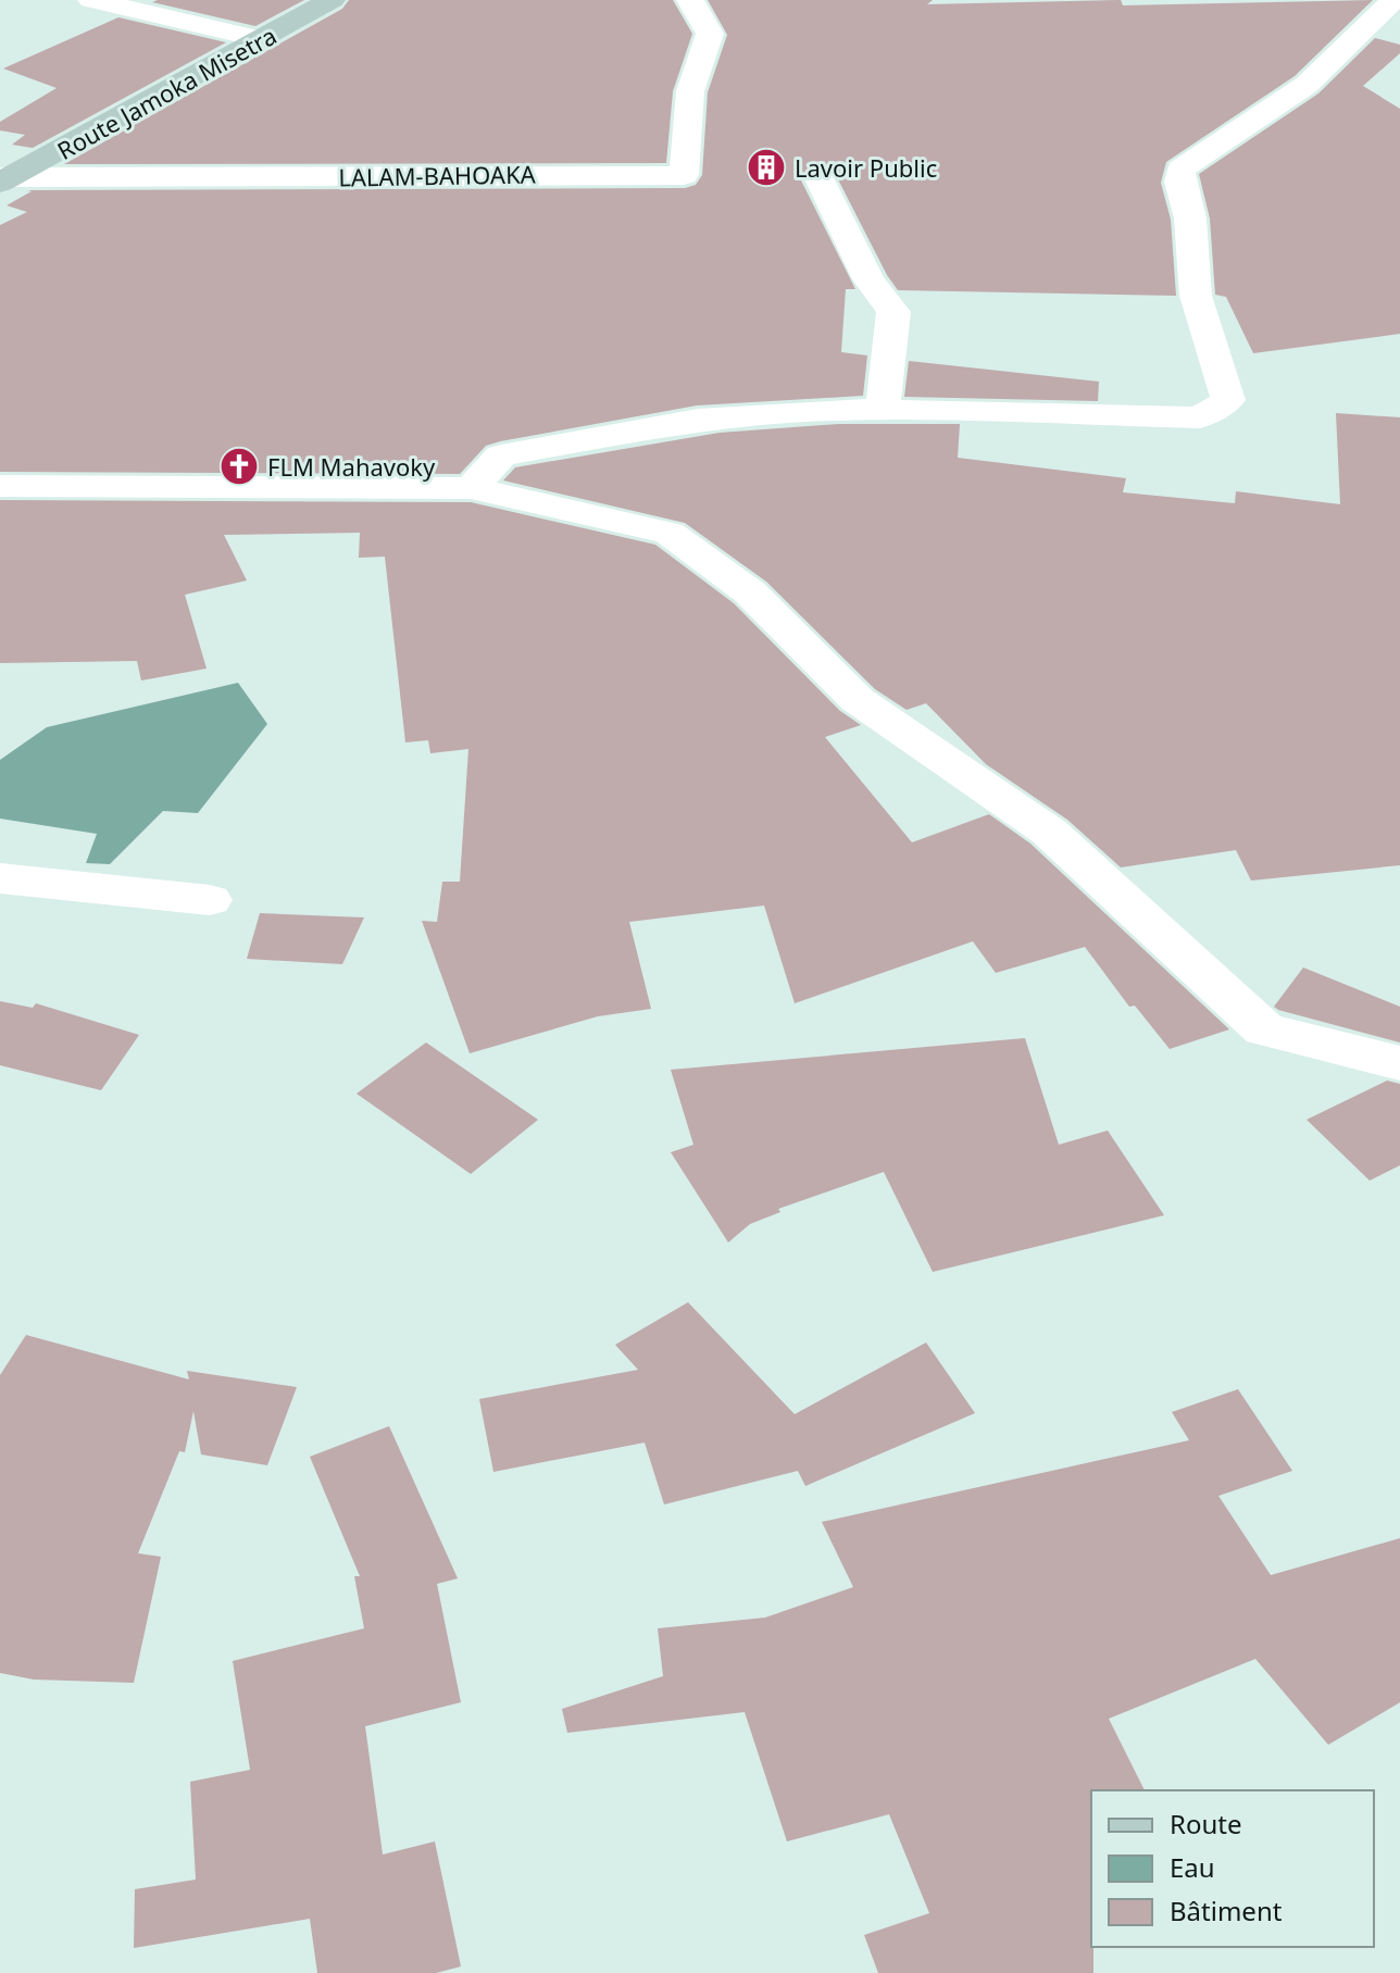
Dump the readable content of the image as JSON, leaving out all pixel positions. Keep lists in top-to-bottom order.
{
  "streets": {
    "street": ["Route Jamoka Misetra", "LALAM-BAHOAKA"]
  },
  "crossings": [
    ["Route Jamoka Misetra", "LALAM-BAHOAKA"]
  ],
  "places": {
    "building": ["Lavoir Public"],
    "church": ["FLM Mahavoky"]
  },
  "legend": ["Route", "Eau", "Bâtiment"]
}
